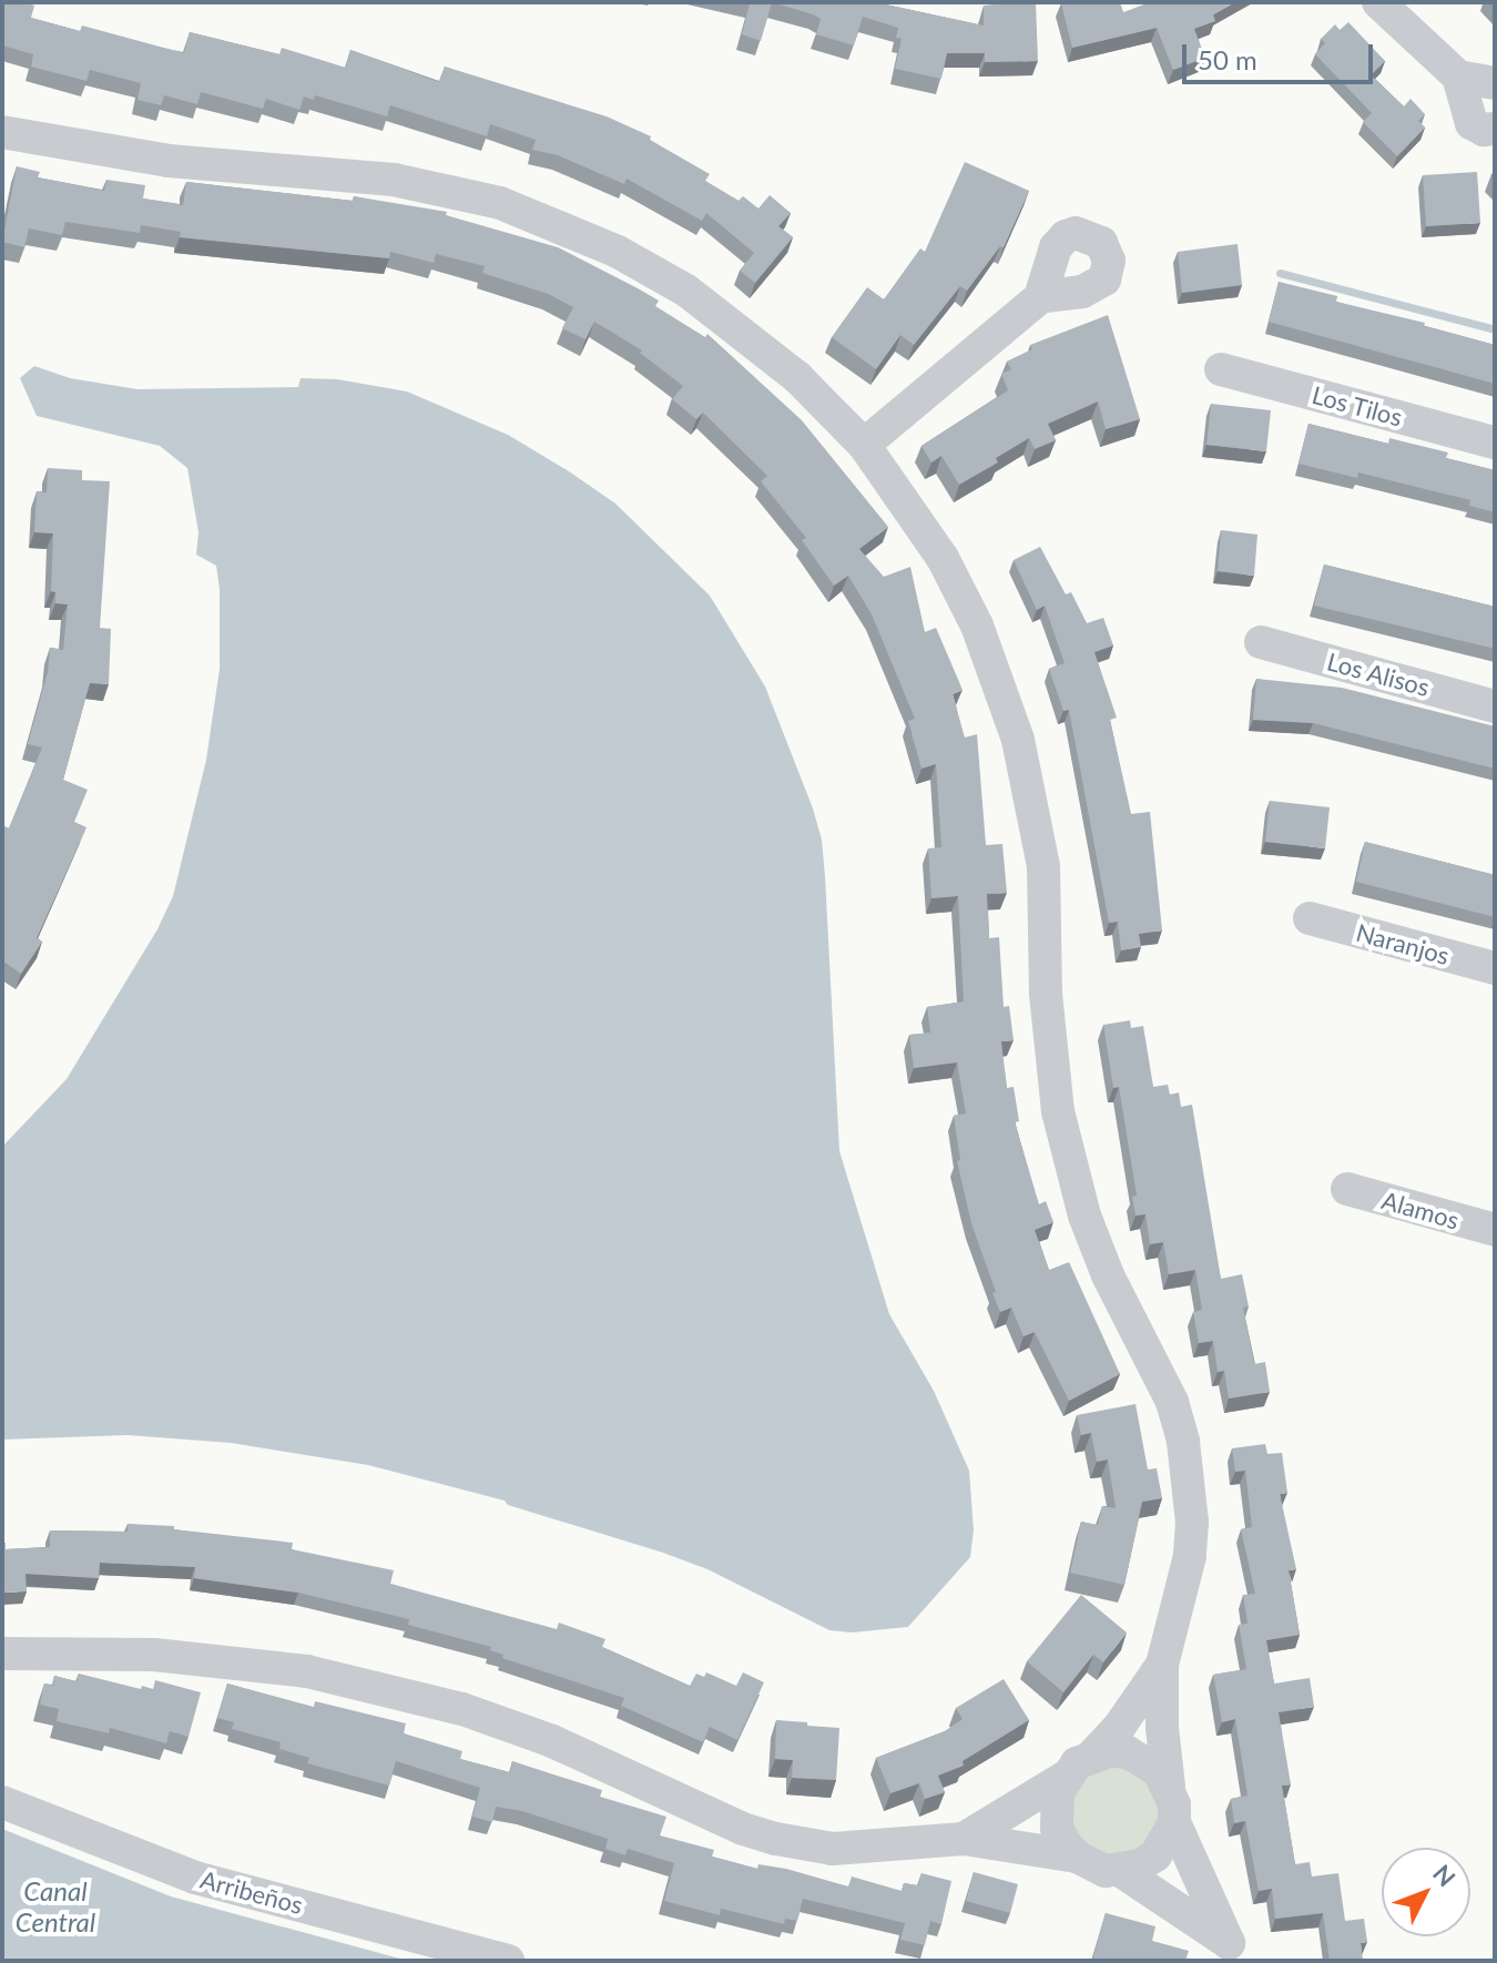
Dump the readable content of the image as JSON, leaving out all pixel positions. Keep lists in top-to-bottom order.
{
  "streets": {
    "street": [
      "Los Tilos",
      "Los Alisos",
      "Naranjos",
      "Alamos",
      "Arribeños"
    ]
  },
  "water": ["Canal Central"],
  "scale_bar": "50 m",
  "north": "top right"
}
